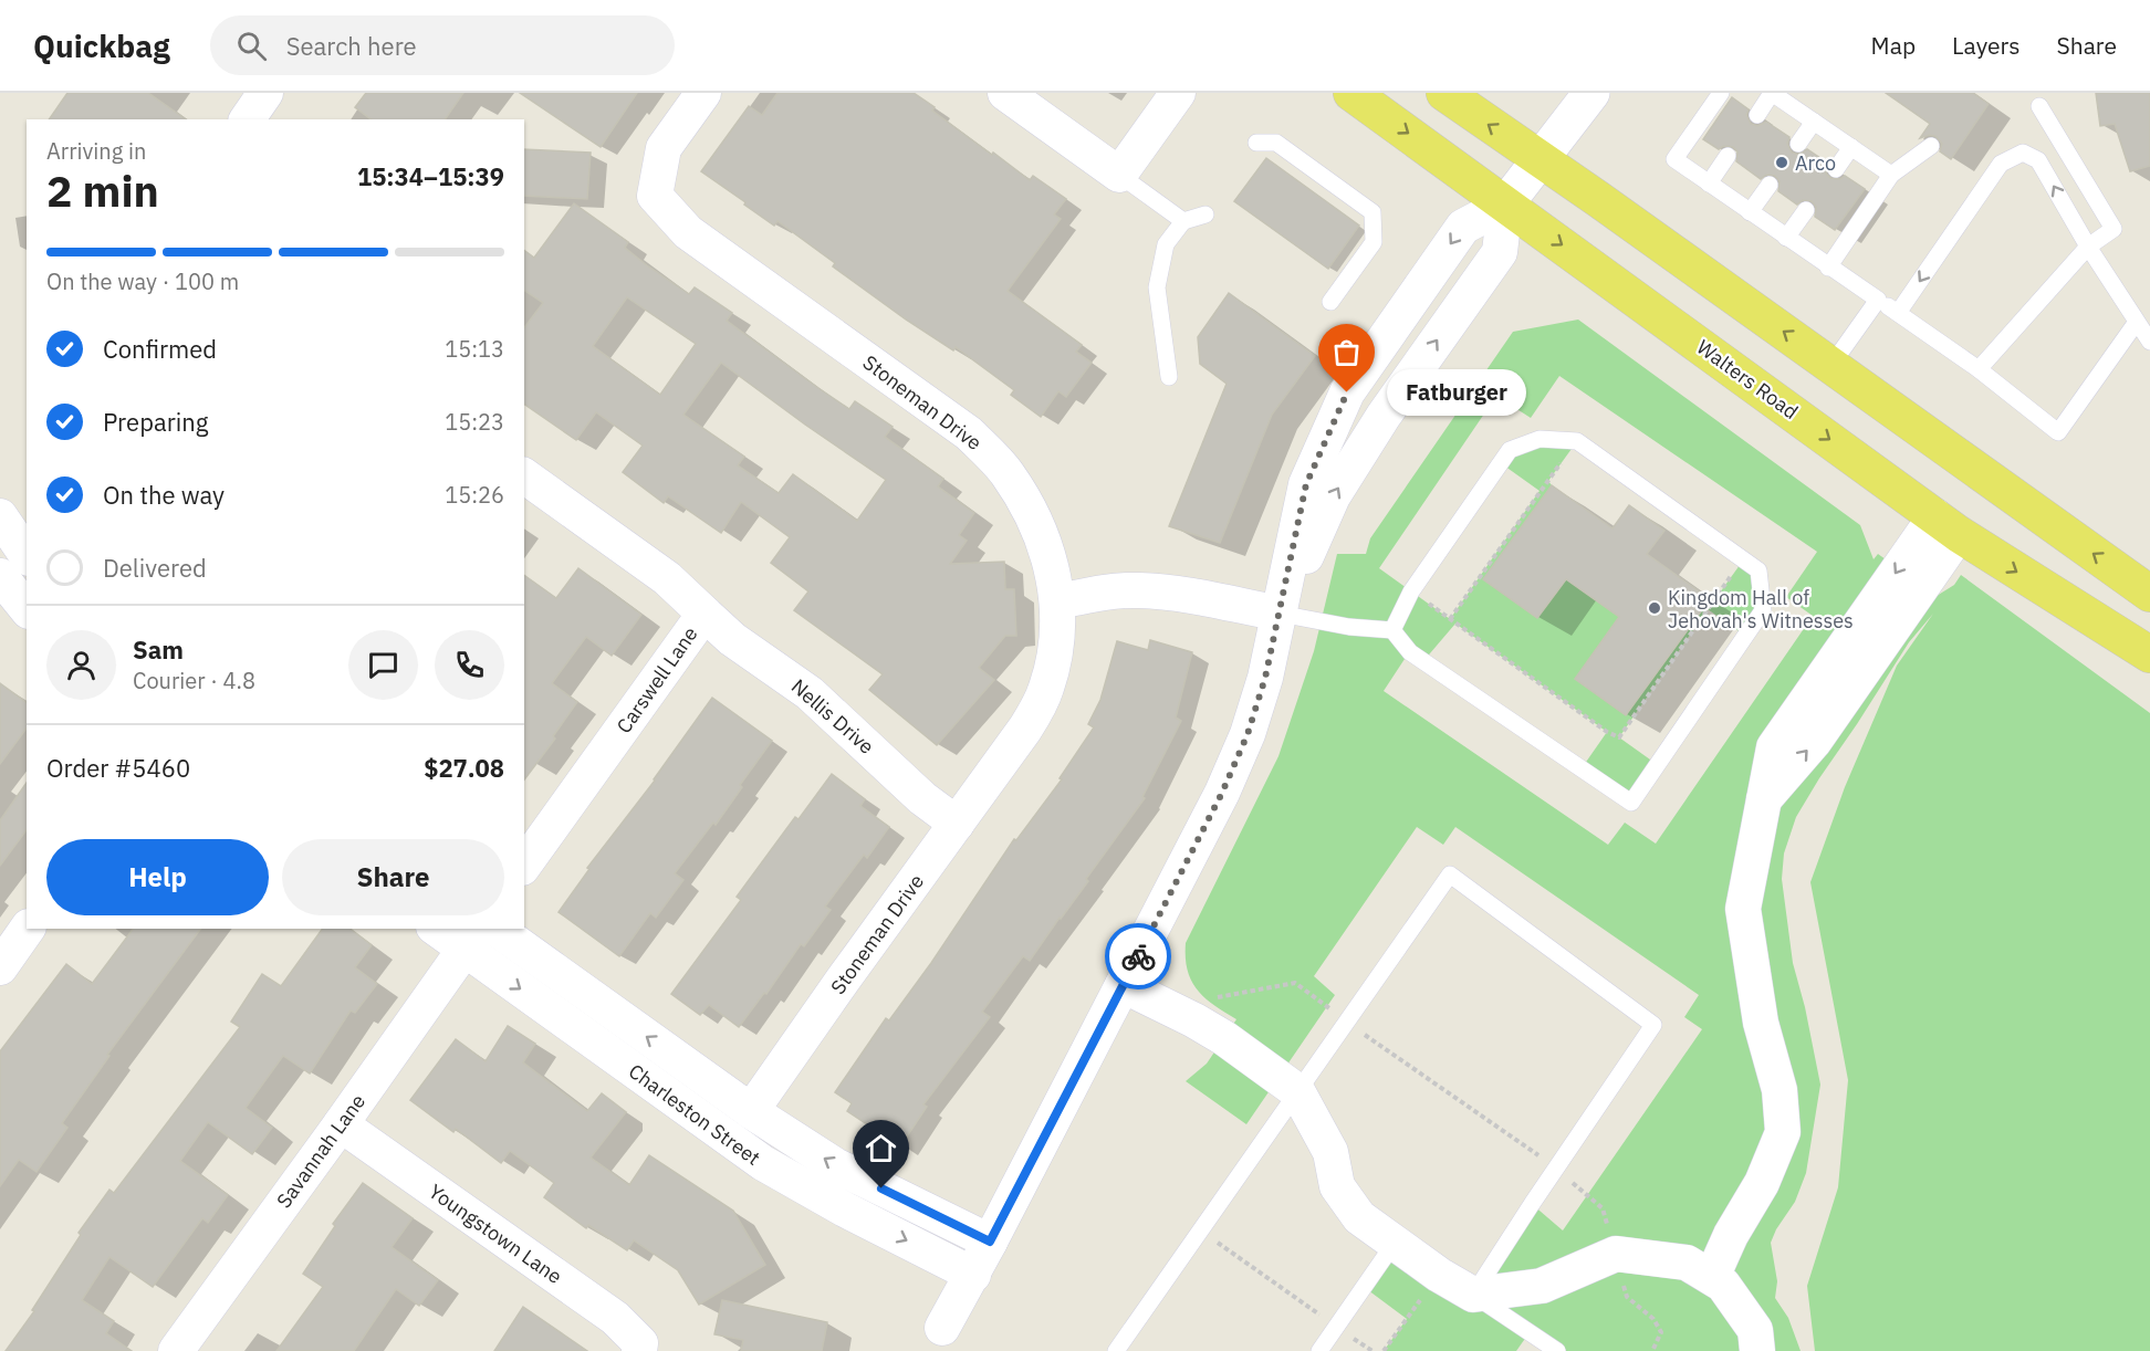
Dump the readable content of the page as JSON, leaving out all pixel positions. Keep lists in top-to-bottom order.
{
  "streets": {
    "main road": ["Walters Road"],
    "street": [
      "Stoneman Drive",
      "Carswell Lane",
      "Nellis Drive",
      "Charleston Street",
      "Savannah Lane",
      "Youngstown Lane"
    ]
  },
  "crossings": [
    ["Stoneman Drive", "Nellis Drive"],
    ["Stoneman Drive", "Charleston Street"],
    ["Carswell Lane", "Nellis Drive"],
    ["Charleston Street", "Savannah Lane"],
    ["Savannah Lane", "Youngstown Lane"]
  ],
  "places": ["Arco", "Fatburger", "Kingdom Hall of Jehovah's Witnesses"],
  "page": {
    "header": "Quickbag",
    "search": "Search here",
    "nav": ["Map", "Layers", "Share"],
    "heading": ["2 min", "Arriving in", "15:34–15:39"],
    "panel": [
      "Sam",
      "Courier · 4.8",
      "Order #5460",
      "$27.08"
    ],
    "bar": "On the way · 100 m",
    "list": [
      ["Confirmed", "15:13"],
      ["Preparing", "15:23"],
      ["On the way", "15:26"],
      "Delivered"
    ],
    "bubble": "Fatburger",
    "buttons": ["Help", "Share"]
  }
}
